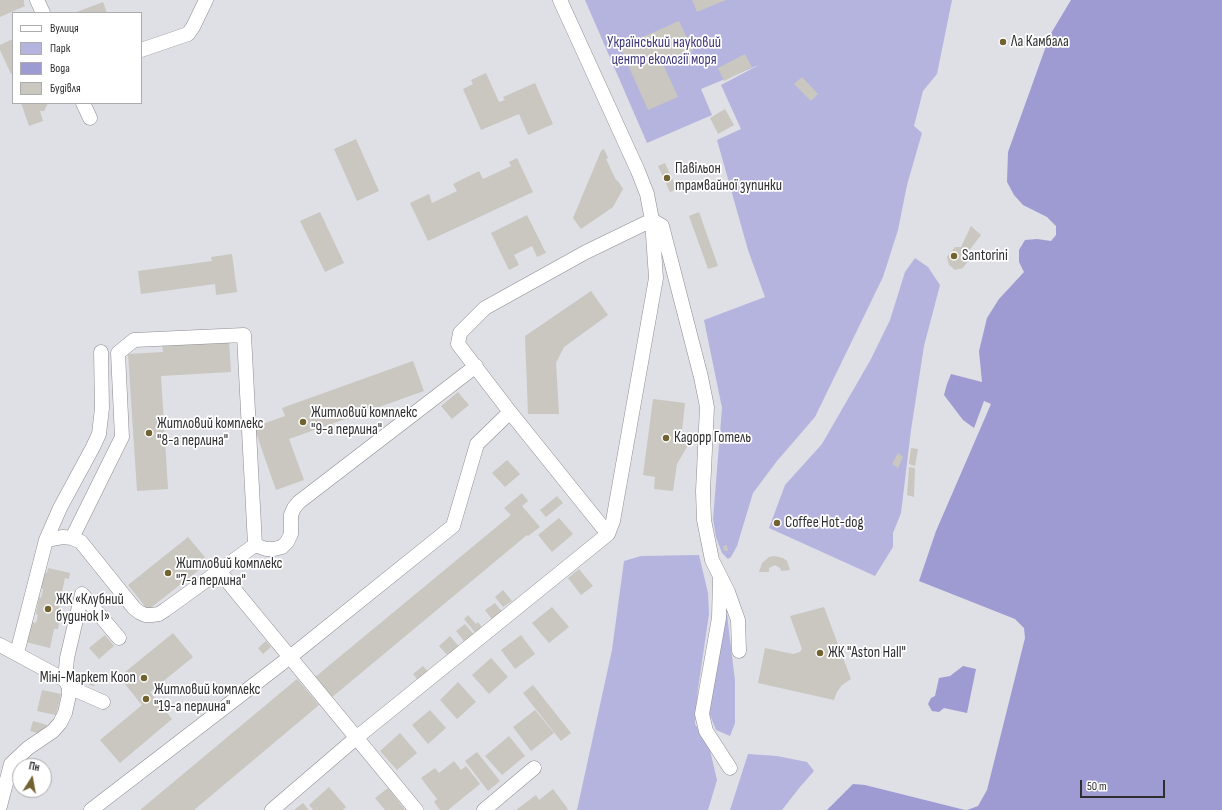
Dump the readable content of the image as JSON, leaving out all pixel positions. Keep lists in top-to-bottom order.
{
  "parks": ["Український науковий центр екології моря"],
  "places": [
    "Ла Камбала",
    "Павільон трамвайної зупинки",
    "Santorini",
    "Житловий комплекс \"9-а перлина\"",
    "Житловий комплекс \"8-а перлина\"",
    "Кадорр Готель",
    "Coffee Hot-dog",
    "Житловий комплекс \"7-а перлина\"",
    "ЖК «Клубний будинок I»",
    "ЖК \"Aston Hall\"",
    "Міні-Маркет Кооп",
    "Житловий комплекс \"19-а перлина\""
  ],
  "legend": [
    "Вулиця",
    "Парк",
    "Вода",
    "Будівля"
  ],
  "scale_bar": "50 m",
  "north": "top"
}
